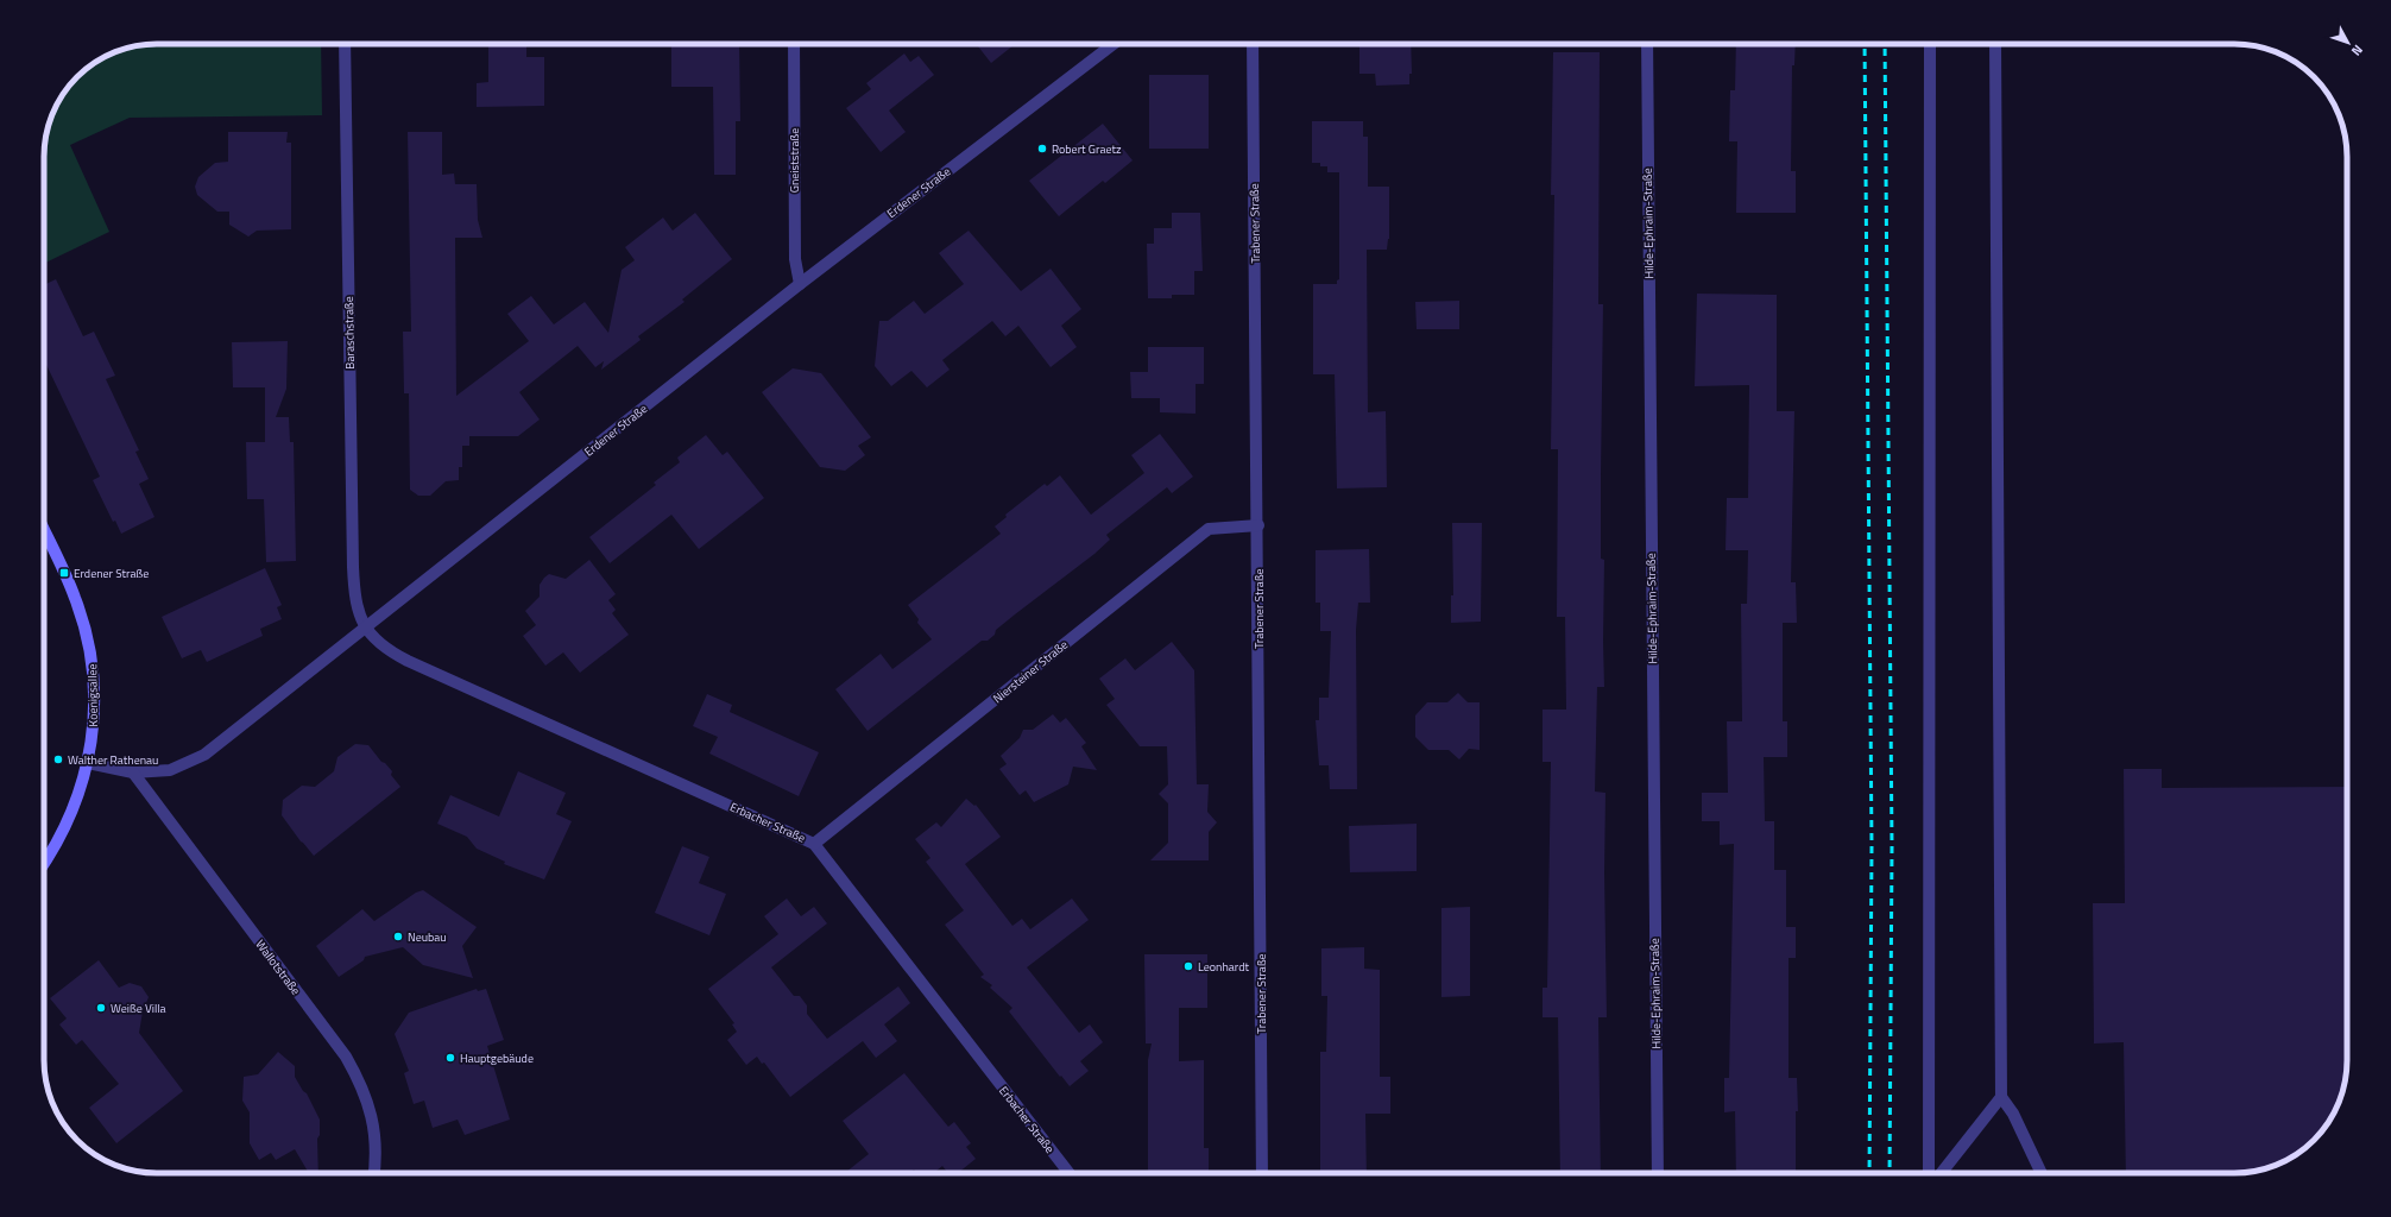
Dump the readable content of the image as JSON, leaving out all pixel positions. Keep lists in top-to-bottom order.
{
  "streets": {
    "main road": ["Koenigsallee"],
    "street": [
      "Gneiststraße",
      "Erdener Straße",
      "Trabener Straße",
      "Hilde-Ephraim-Straße",
      "Baraschstraße",
      "Niersteiner Straße",
      "Erbacher Straße",
      "Wallotstraße"
    ]
  },
  "crossings": [
    ["Gneiststraße", "Erdener Straße"],
    ["Erdener Straße", "Baraschstraße"],
    ["Erdener Straße", "Koenigsallee"],
    ["Erdener Straße", "Erbacher Straße"],
    ["Erdener Straße", "Wallotstraße"],
    ["Trabener Straße", "Niersteiner Straße"],
    ["Baraschstraße", "Erbacher Straße"],
    ["Niersteiner Straße", "Erbacher Straße"]
  ],
  "places": {
    "other": [
      "Robert Graetz",
      "Walther Rathenau",
      "Neubau",
      "Leonhardt",
      "Weiße Villa",
      "Hauptgebäude"
    ],
    "transit": ["Erdener Straße"]
  },
  "north": "bottom right"
}
